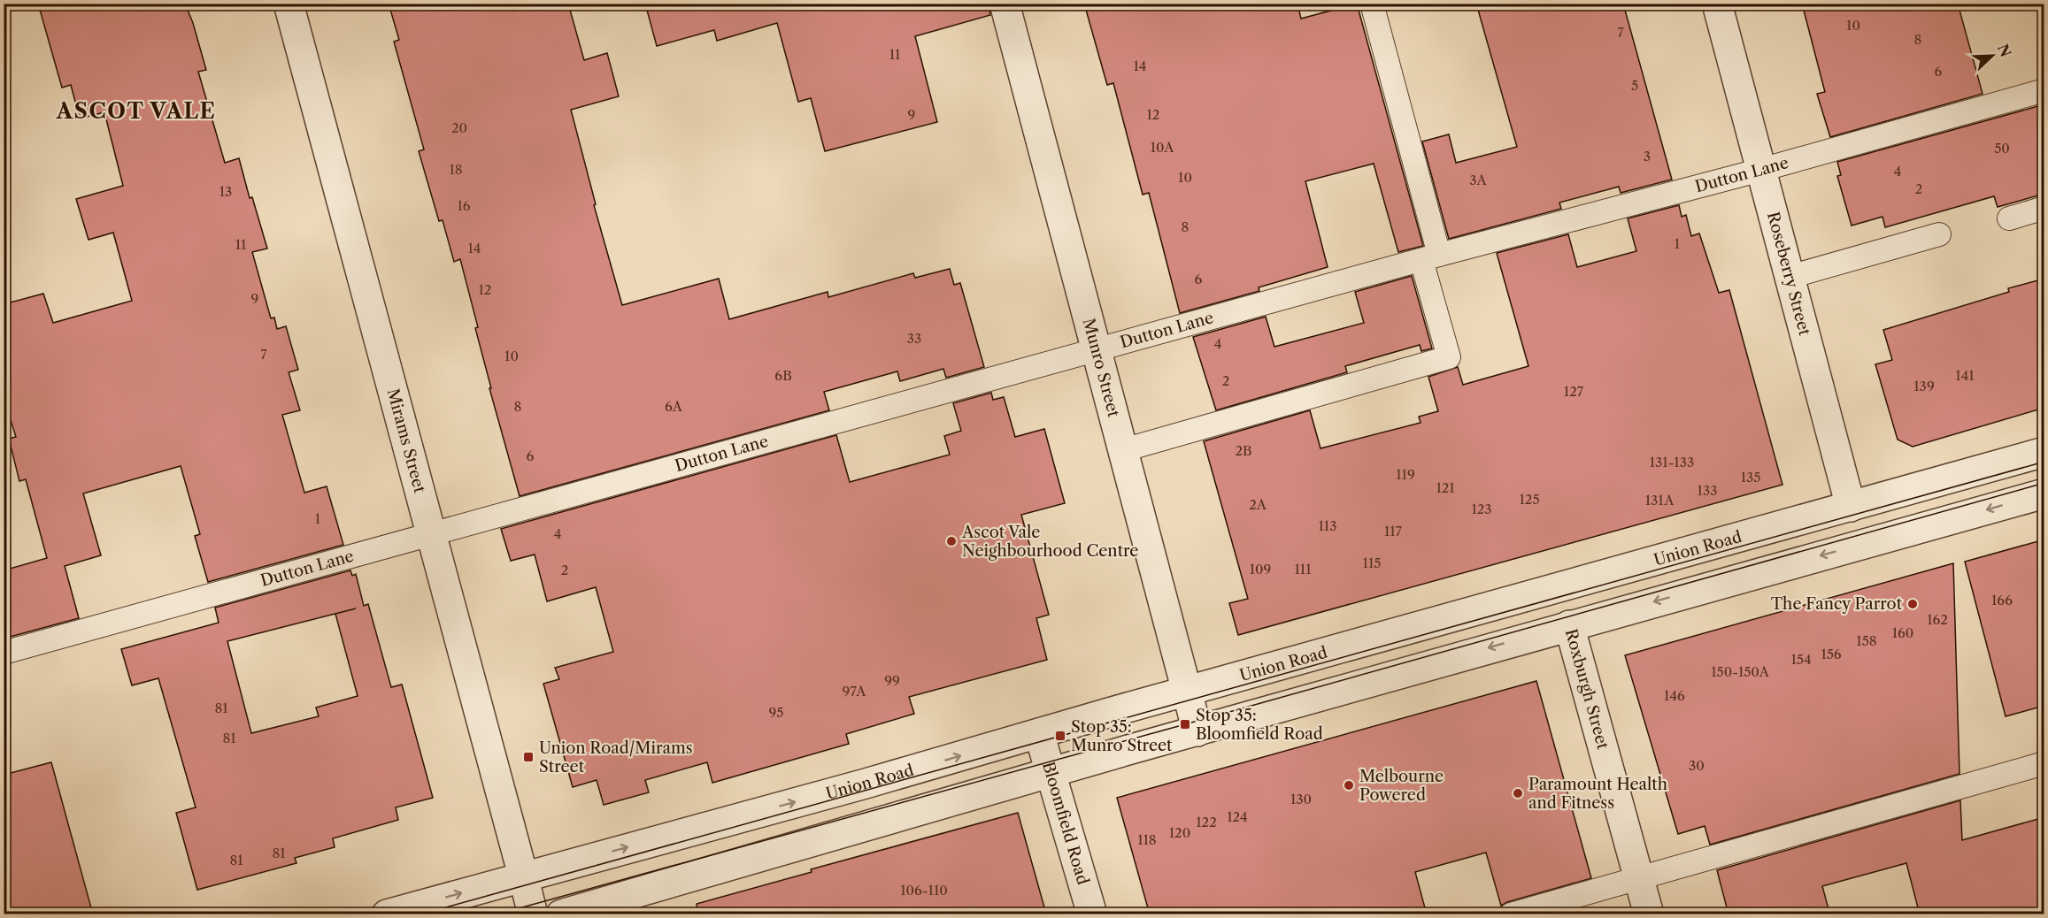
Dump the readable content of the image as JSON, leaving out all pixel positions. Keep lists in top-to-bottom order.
{
  "streets": {
    "street": [
      "Roseberry Street",
      "Munro Street",
      "Mirams Street",
      "Union Road",
      "Roxburgh Street",
      "Bloomfield Road"
    ],
    "lane": ["Dutton Lane"]
  },
  "crossings": [
    ["Dutton Lane", "Roseberry Street"],
    ["Dutton Lane", "Munro Street"],
    ["Dutton Lane", "Mirams Street"],
    ["Roseberry Street", "Union Road"],
    ["Munro Street", "Union Road"],
    ["Mirams Street", "Union Road"],
    ["Union Road", "Roxburgh Street"],
    ["Union Road", "Bloomfield Road"]
  ],
  "districts": ["ASCOT VALE"],
  "places": {
    "other": [
      "Ascot Vale Neighbourhood Centre",
      "The Fancy Parrot",
      "Melbourne Powered",
      "Paramount Health and Fitness"
    ],
    "transit": ["Stop 35: Bloomfield Road", "Stop 35: Munro Street", "Union Road/Mirams Street"]
  },
  "house_numbers": [
    "10",
    "7",
    "8",
    "11",
    "14",
    "6",
    "5",
    "9",
    "12",
    "20",
    "10A",
    "50",
    "3",
    "18",
    "4",
    "10",
    "3A",
    "2",
    "13",
    "16",
    "8",
    "1",
    "11",
    "14",
    "6",
    "12",
    "9",
    "33",
    "4",
    "7",
    "10",
    "6B",
    "141",
    "2",
    "139",
    "127",
    "8",
    "6A",
    "2B",
    "6",
    "131-133",
    "119",
    "135",
    "121",
    "133",
    "125",
    "131A",
    "2A",
    "123",
    "1",
    "113",
    "117",
    "4",
    "115",
    "109",
    "111",
    "2",
    "166",
    "162",
    "160",
    "158",
    "156",
    "154",
    "150-150A",
    "99",
    "97A",
    "146",
    "81",
    "95",
    "81",
    "30",
    "130",
    "124",
    "122",
    "120",
    "118",
    "81",
    "81",
    "106-110"
  ],
  "north": "top right"
}
